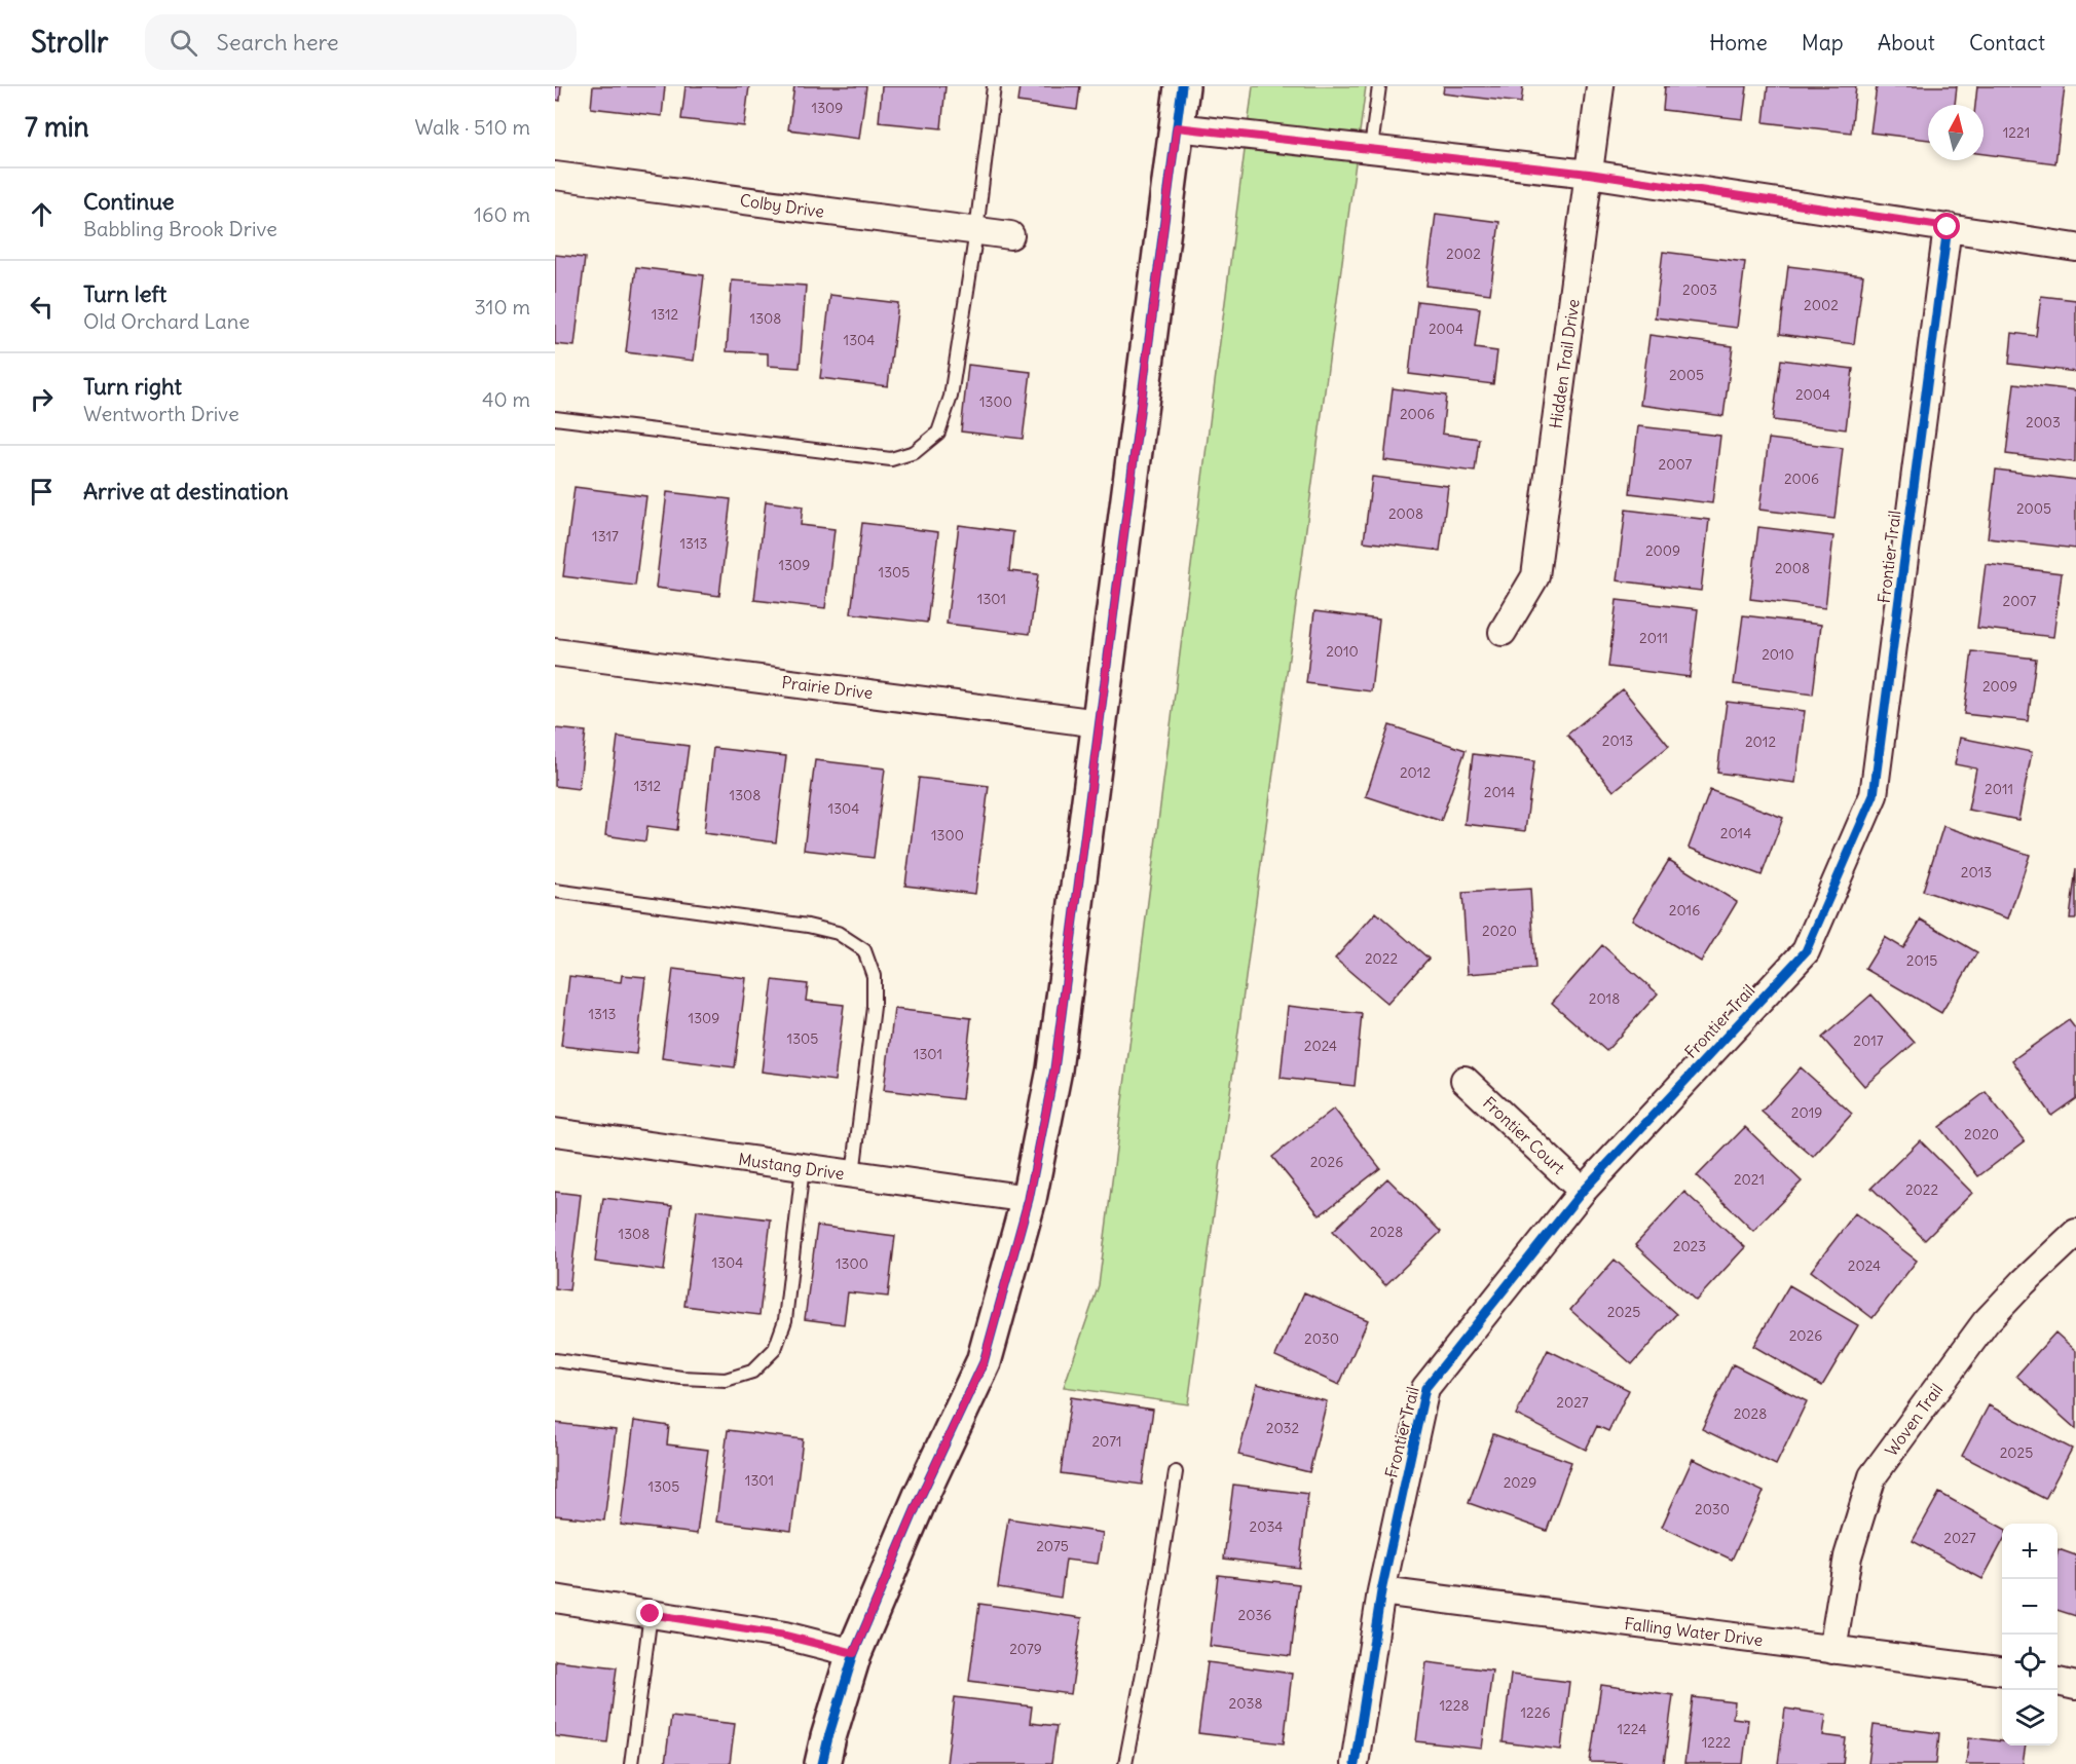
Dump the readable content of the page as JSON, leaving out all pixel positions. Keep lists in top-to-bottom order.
{
  "streets": {
    "street": [
      "Colby Drive",
      "Hidden Trail Drive",
      "Frontier Trail",
      "Prairie Drive",
      "Frontier Court",
      "Mustang Drive",
      "Woven Trail",
      "Falling Water Drive"
    ]
  },
  "crossings": [
    ["Frontier Trail", "Frontier Court"],
    ["Frontier Trail", "Falling Water Drive"],
    ["Woven Trail", "Falling Water Drive"]
  ],
  "house_numbers": [
    "1309",
    "1221",
    "2002",
    "2003",
    "2002",
    "1312",
    "1308",
    "2004",
    "1304",
    "2005",
    "2004",
    "1300",
    "2006",
    "2003",
    "2007",
    "2006",
    "2005",
    "2008",
    "1317",
    "1313",
    "2009",
    "1309",
    "2008",
    "1305",
    "1301",
    "2007",
    "2011",
    "2010",
    "2010",
    "2009",
    "2013",
    "2012",
    "2012",
    "1312",
    "2011",
    "2014",
    "1308",
    "1304",
    "2014",
    "1300",
    "2013",
    "2016",
    "2020",
    "2022",
    "2015",
    "2018",
    "1313",
    "1309",
    "1305",
    "2017",
    "2024",
    "1301",
    "2019",
    "2020",
    "2026",
    "2021",
    "2022",
    "2028",
    "1308",
    "2023",
    "1304",
    "1300",
    "2024",
    "2025",
    "2026",
    "2030",
    "2027",
    "2028",
    "2032",
    "2071",
    "2025",
    "1301",
    "2029",
    "1305",
    "2030",
    "2034",
    "2027",
    "2075",
    "2036",
    "2079",
    "2038",
    "1228",
    "1226",
    "1224",
    "1222"
  ],
  "north": "top",
  "page": {
    "header": "Strollr",
    "search": "Search here",
    "nav": [
      "Home",
      "Map",
      "About",
      "Contact"
    ],
    "heading": ["7 min", "Walk · 510 m"],
    "list": [
      ["Continue", "Babbling Brook Drive", "160 m"],
      ["Turn left", "Old Orchard Lane", "310 m"],
      ["Turn right", "Wentworth Drive", "40 m"],
      "Arrive at destination"
    ],
    "map_buttons": ["+", "−"]
  }
}
